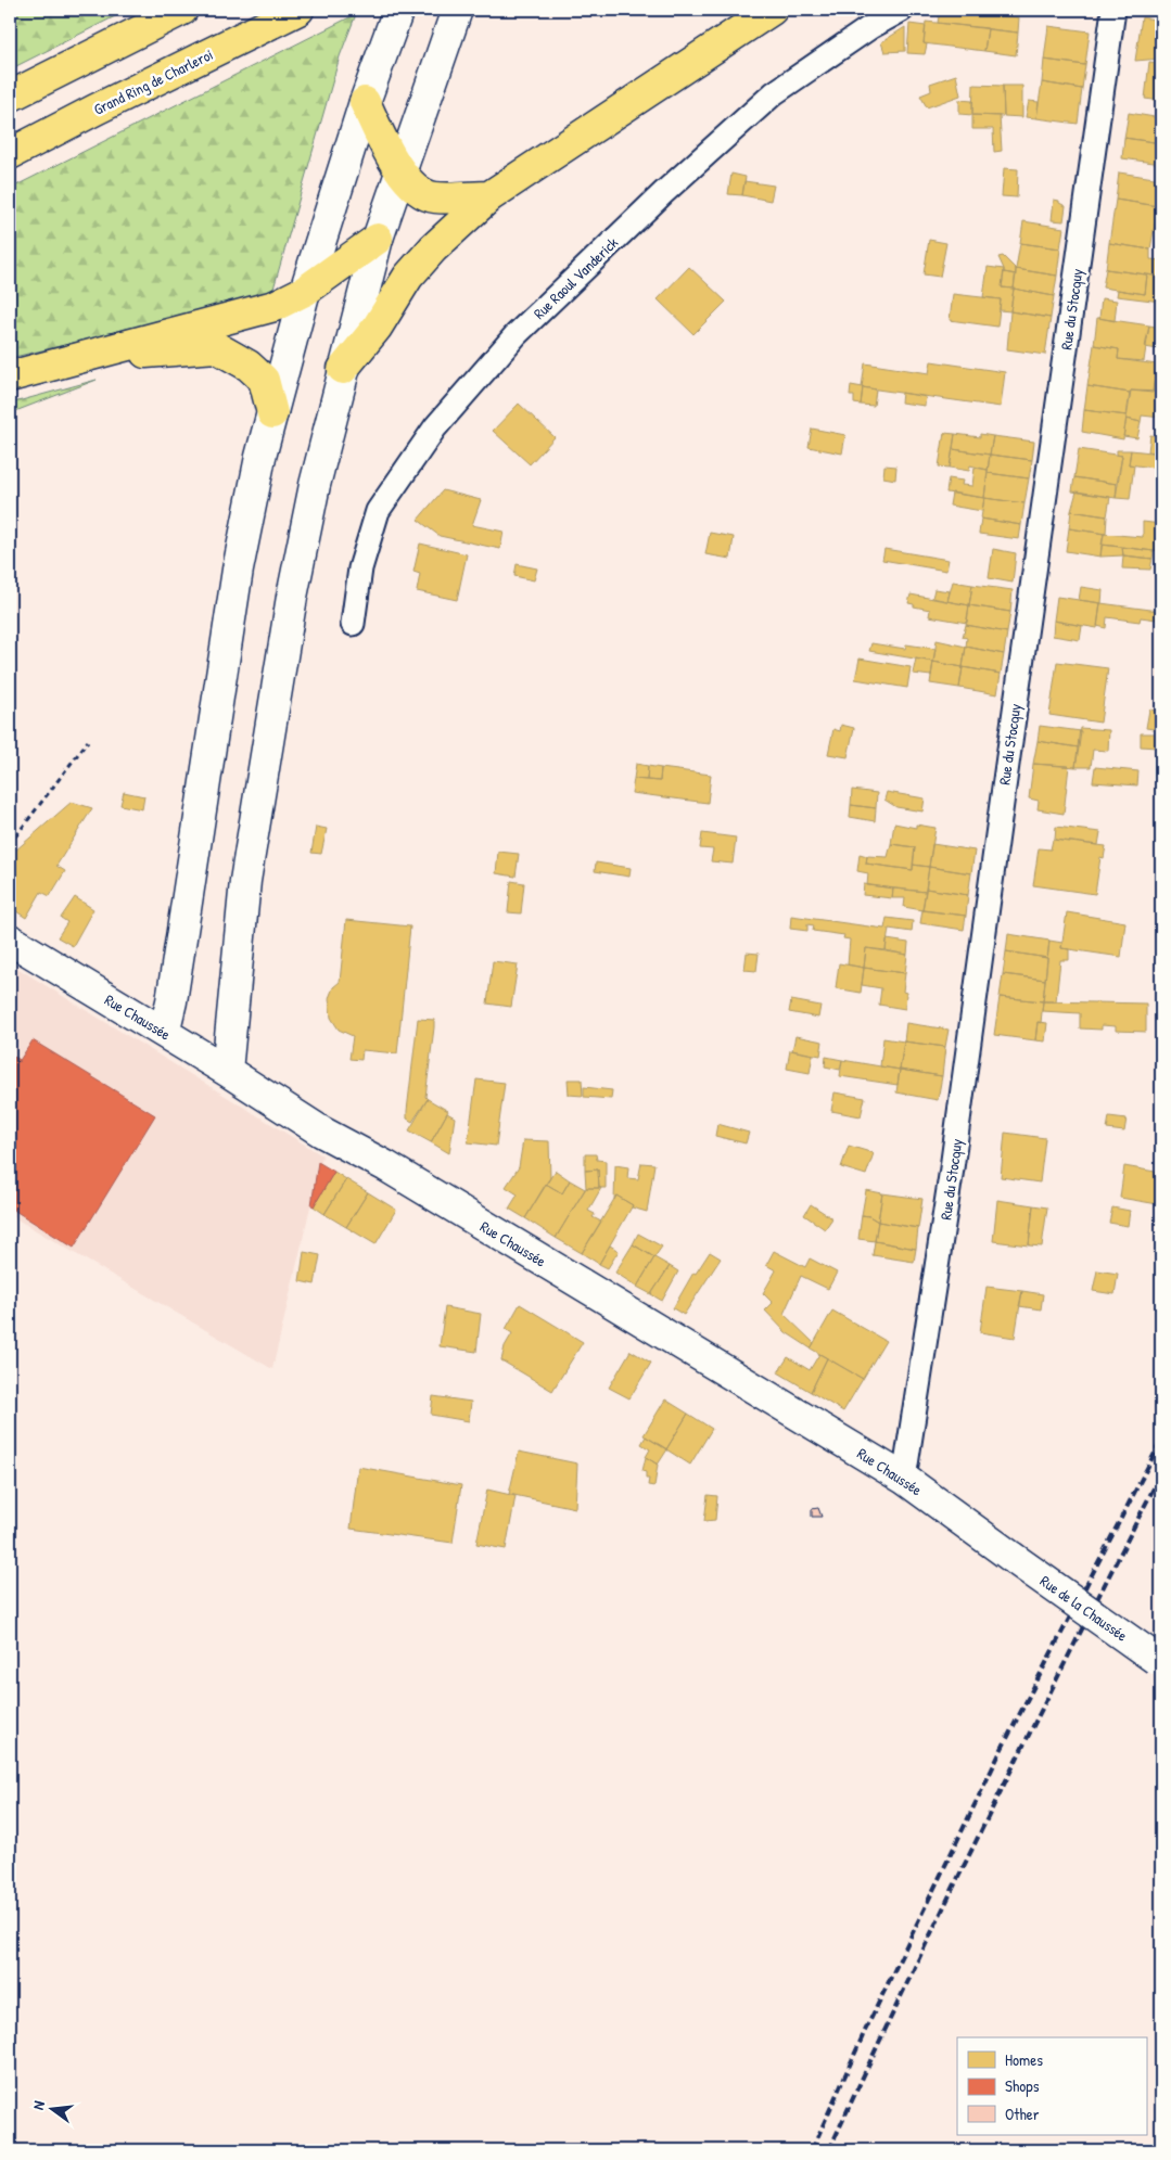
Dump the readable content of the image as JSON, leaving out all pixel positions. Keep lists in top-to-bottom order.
{
  "streets": {
    "highway": ["Grand Ring de Charleroi"],
    "main road": ["Rue Chaussée", "Rue de la Chaussée"],
    "street": ["Rue Raoul Vanderick", "Rue du Stocquy"]
  },
  "crossings": [
    ["Rue du Stocquy", "Rue Chaussée"],
    ["Rue Chaussée", "Rue de la Chaussée"]
  ],
  "legend": ["Homes", "Shops", "Other"],
  "north": "left"
}
